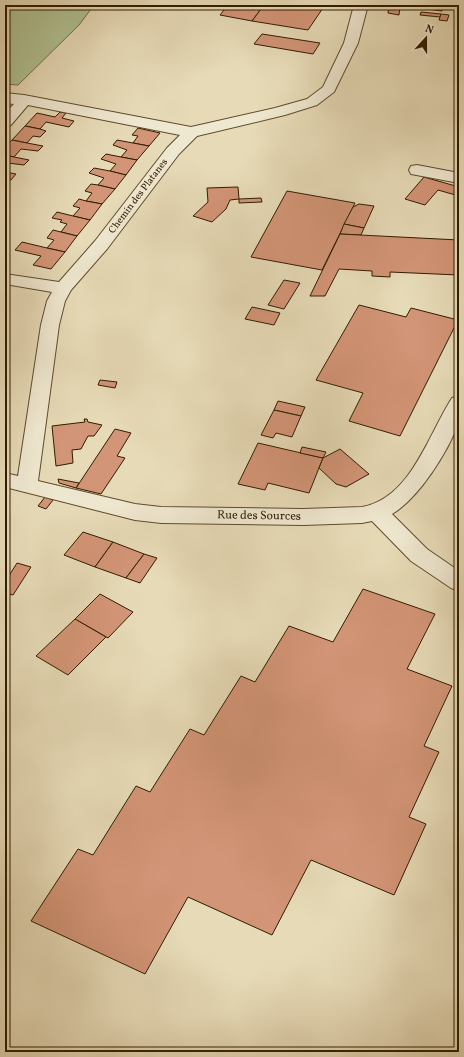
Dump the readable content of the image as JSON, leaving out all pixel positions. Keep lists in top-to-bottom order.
{
  "streets": {
    "street": ["Chemin des Platanes", "Rue des Sources"]
  },
  "crossings": [
    ["Chemin des Platanes", "Rue des Sources"]
  ],
  "north": "top"
}
